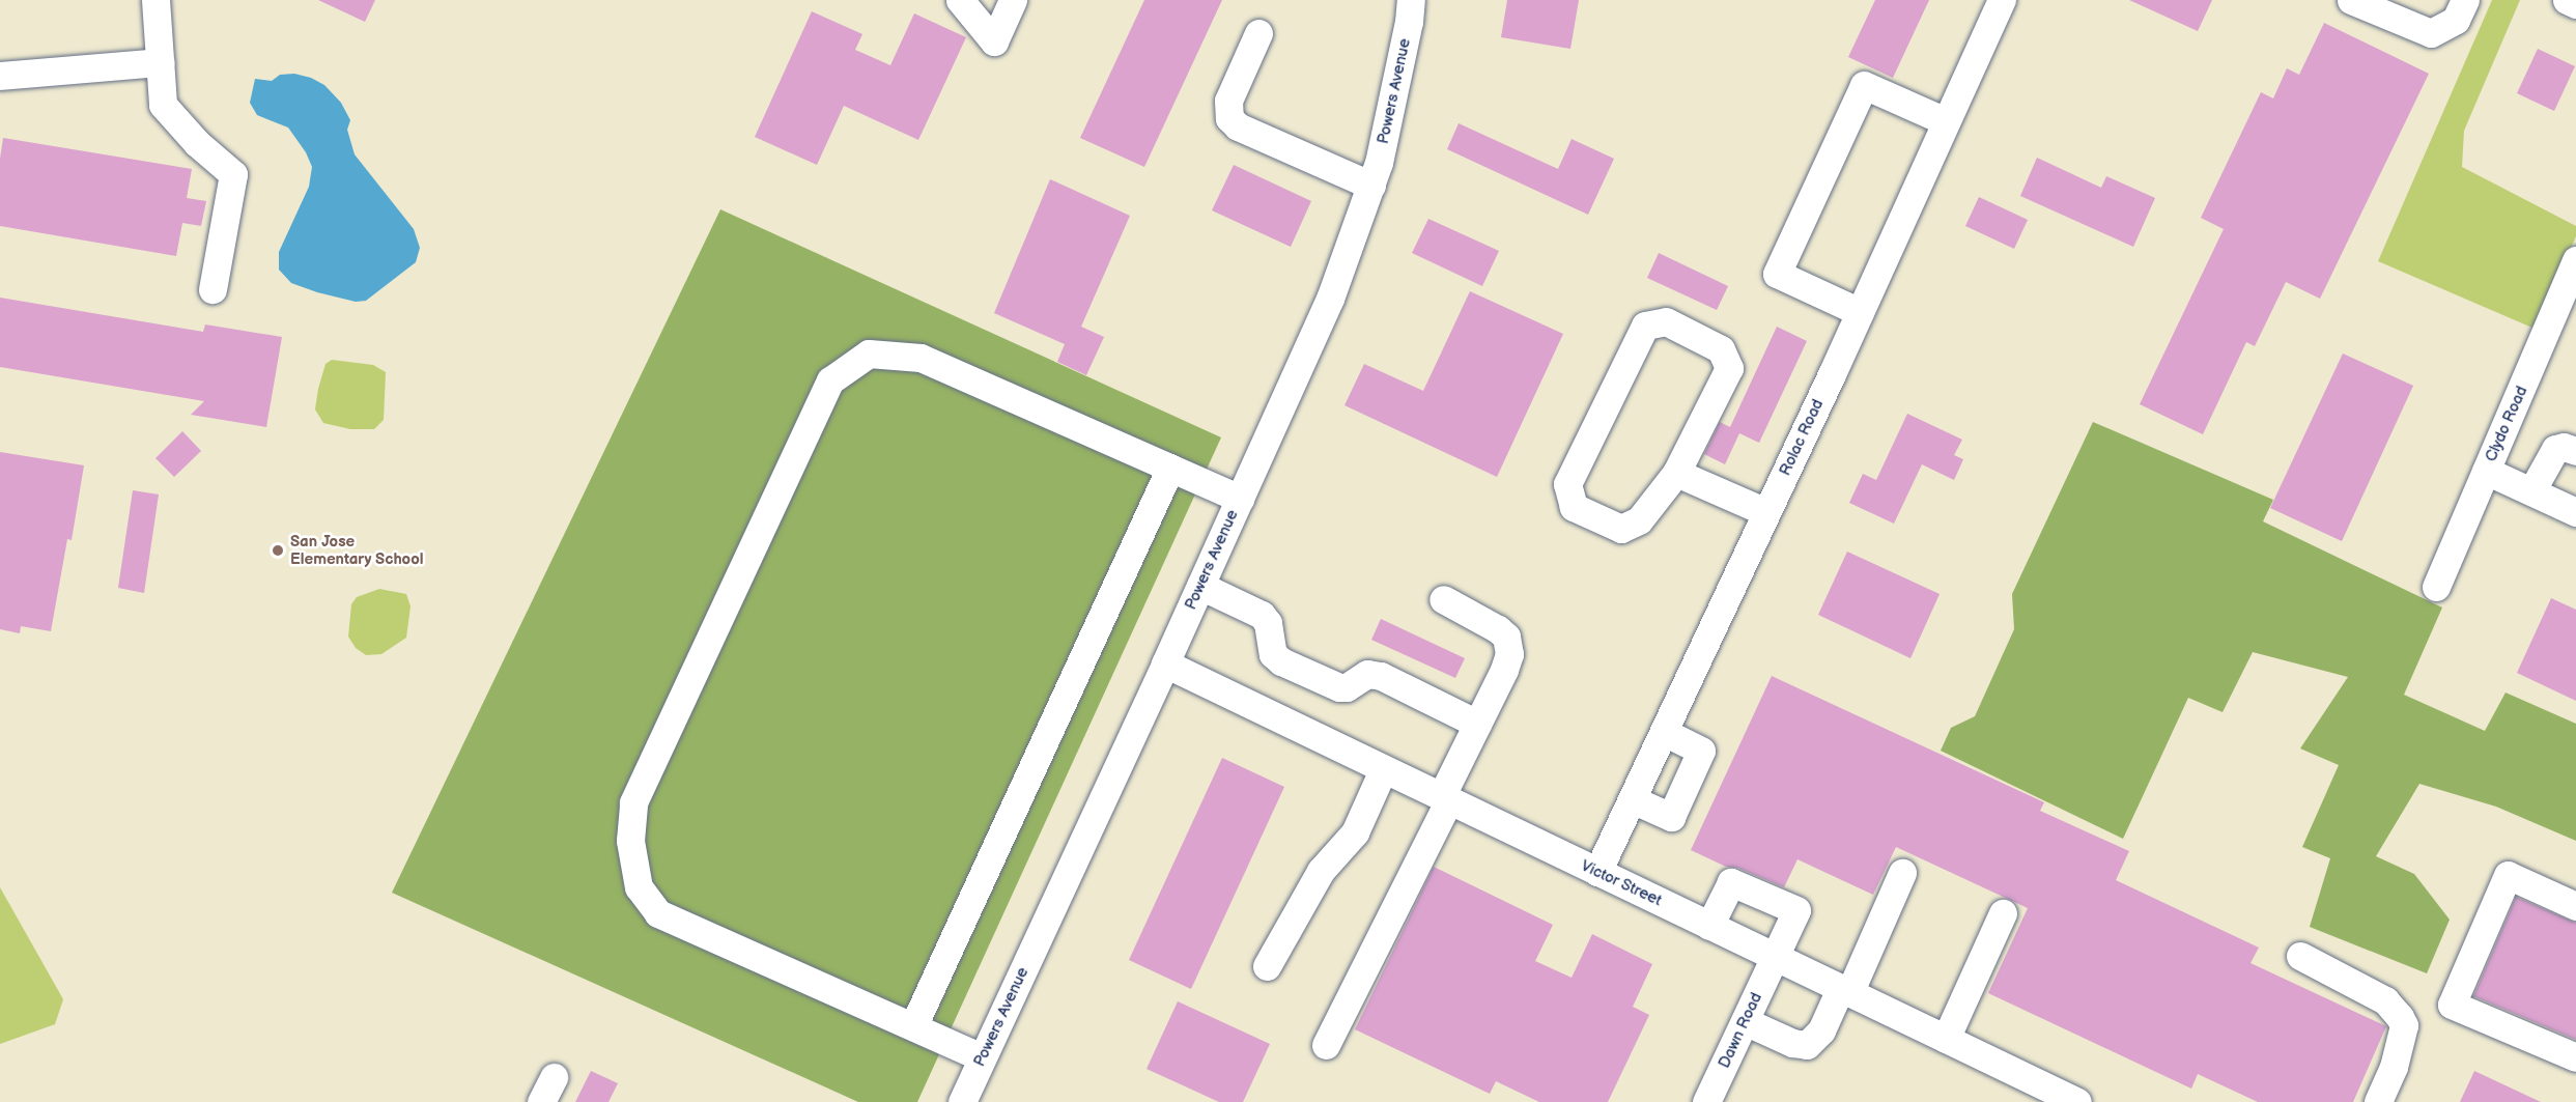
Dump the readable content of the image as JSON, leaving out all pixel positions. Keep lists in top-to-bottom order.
{
  "streets": {
    "street": [
      "Powers Avenue",
      "Clydo Road",
      "Rolac Road",
      "Victor Street",
      "Dawn Road"
    ]
  },
  "crossings": [
    ["Powers Avenue", "Victor Street"],
    ["Rolac Road", "Victor Street"],
    ["Victor Street", "Dawn Road"]
  ],
  "places": ["San Jose Elementary School"]
}
